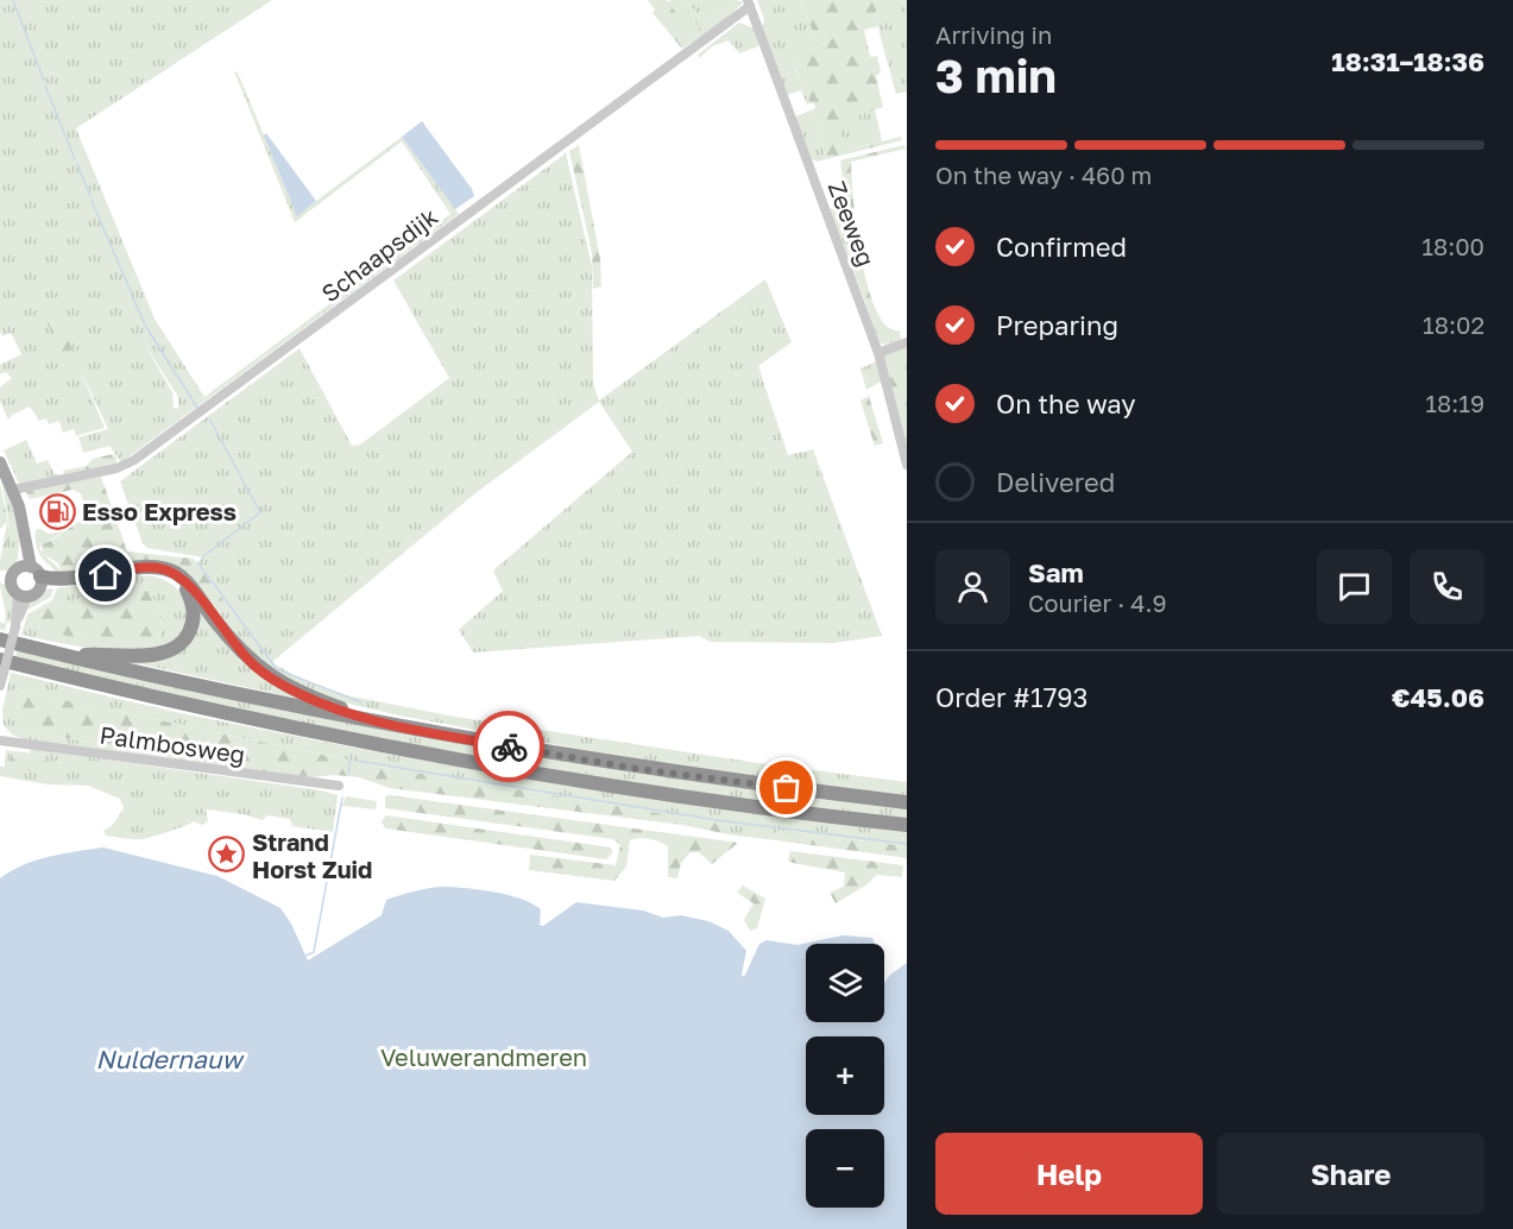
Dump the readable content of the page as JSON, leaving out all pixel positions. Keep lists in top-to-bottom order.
{
  "streets": {
    "street": ["Zeeweg", "Schaapsdijk", "Palmbosweg"]
  },
  "crossings": [
    ["Zeeweg", "Schaapsdijk"]
  ],
  "water": ["Nuldernauw"],
  "parks": ["Veluwerandmeren"],
  "places": {
    "fuel station": ["Esso Express"],
    "place": ["Strand Horst Zuid"]
  },
  "page": {
    "heading": ["3 min", "Arriving in", "18:31–18:36"],
    "panel": [
      "Sam",
      "Courier · 4.9",
      "Order #1793",
      "€45.06"
    ],
    "bar": "On the way · 460 m",
    "list": [
      ["Confirmed", "18:00"],
      ["Preparing", "18:02"],
      ["On the way", "18:19"],
      "Delivered"
    ],
    "map_buttons": ["+", "−"],
    "buttons": ["Help", "Share"]
  }
}
